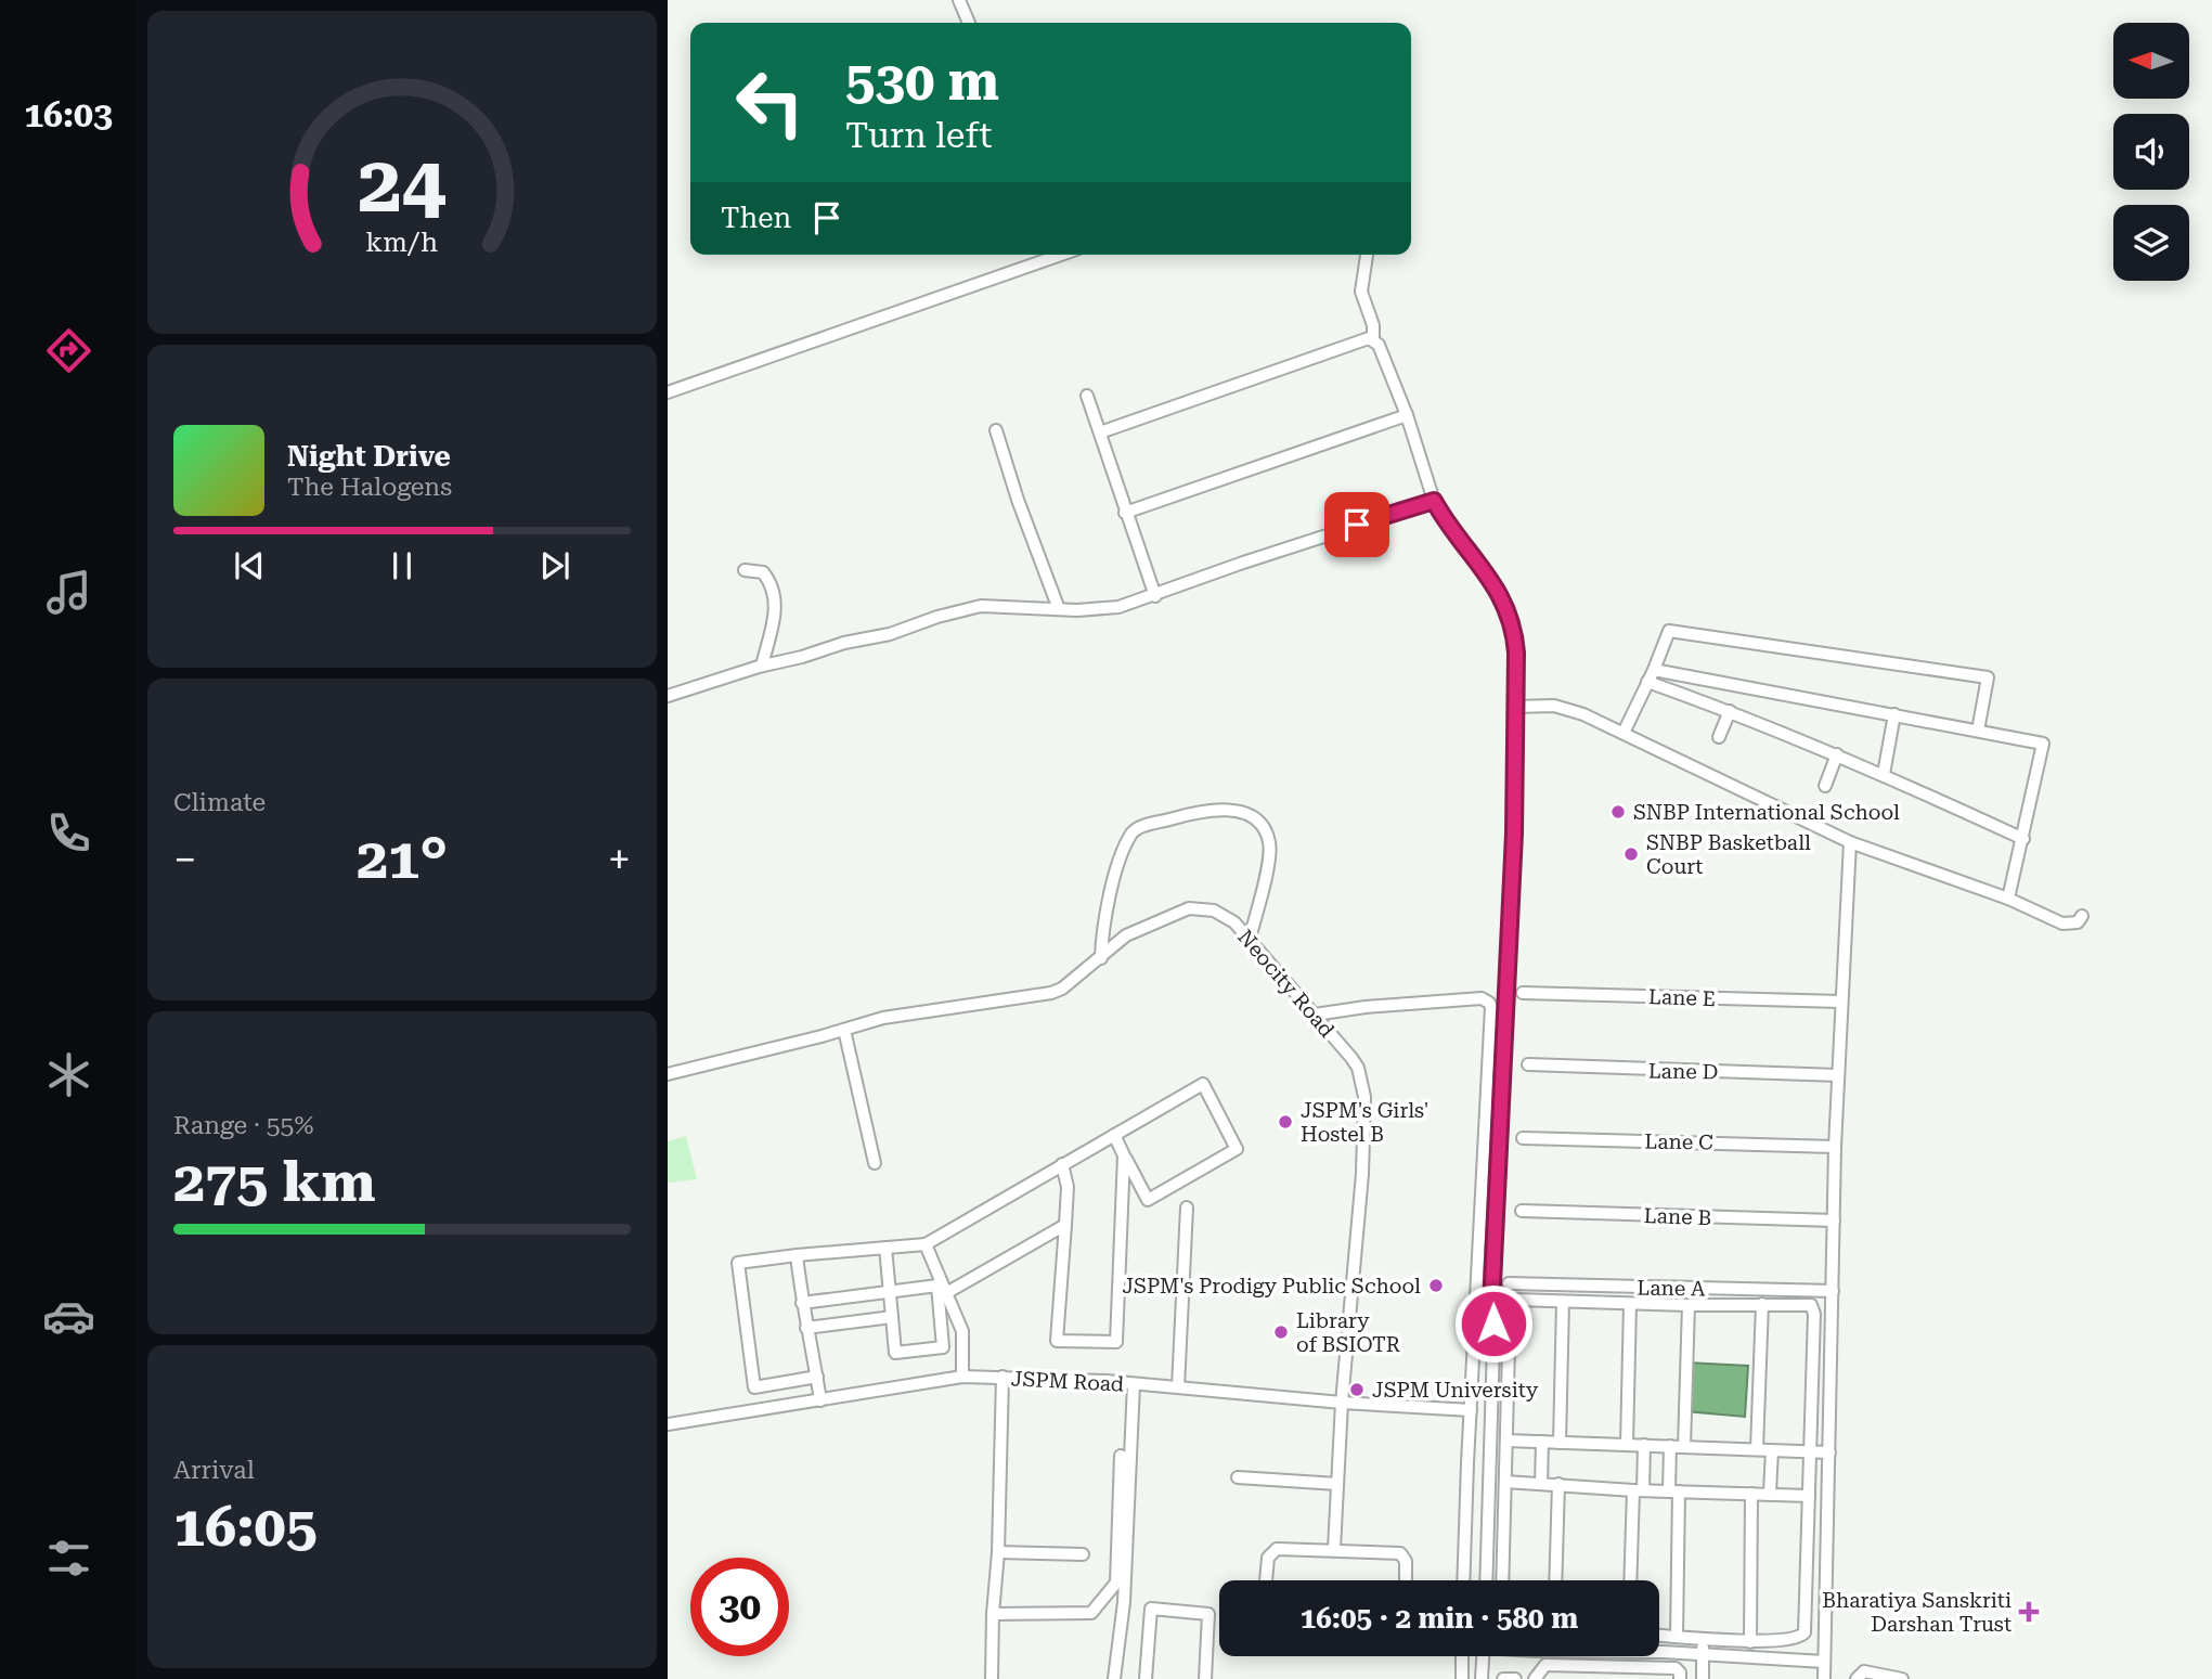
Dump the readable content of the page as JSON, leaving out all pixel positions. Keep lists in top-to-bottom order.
{
  "streets": {
    "street": [
      "Neocity Road",
      "Lane E",
      "Lane D",
      "Lane C",
      "Lane B",
      "Lane A",
      "JSPM Road"
    ]
  },
  "crossings": [
    ["Neocity Road", "JSPM Road"]
  ],
  "places": {
    "other": [
      "SNBP International School",
      "SNBP Basketball Court",
      "JSPM's Girls' Hostel B",
      "JSPM's Prodigy Public School",
      "Library of BSIOTR",
      "JSPM University"
    ],
    "health": ["Bharatiya Sanskriti Darshan Trust"]
  },
  "north": "left",
  "page": {
    "tabs": "16:03",
    "turn": ["530 m", "Turn left"],
    "then": "Then",
    "song": ["Night Drive", "The Halogens"],
    "tile": [
      "Climate",
      ["Range · 55%", "275 km"],
      ["Arrival", "16:05"]
    ],
    "heat": ["−", "21°", "+"],
    "limit": "30",
    "trip": "16:05 · 2 min · 580 m",
    "gauge": ["24", "km/h"]
  }
}
